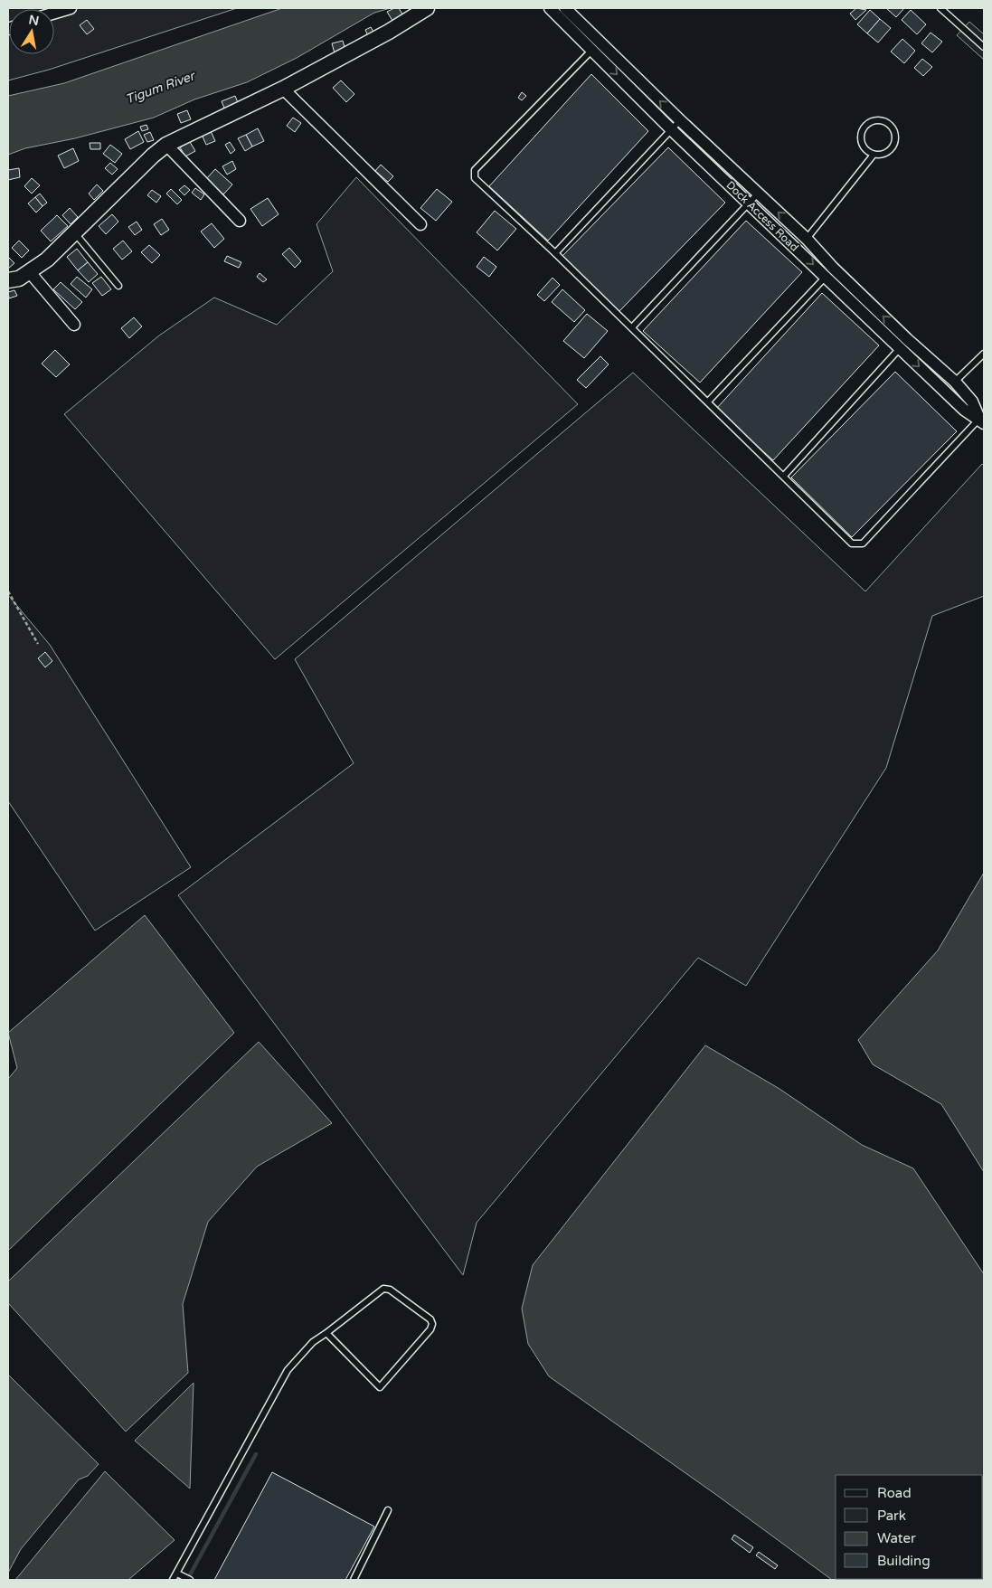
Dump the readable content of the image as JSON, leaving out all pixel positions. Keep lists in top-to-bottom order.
{
  "streets": {
    "street": ["Dock Access Road"]
  },
  "water": ["Tigum River"],
  "legend": [
    "Road",
    "Park",
    "Water",
    "Building"
  ],
  "north": "top"
}
